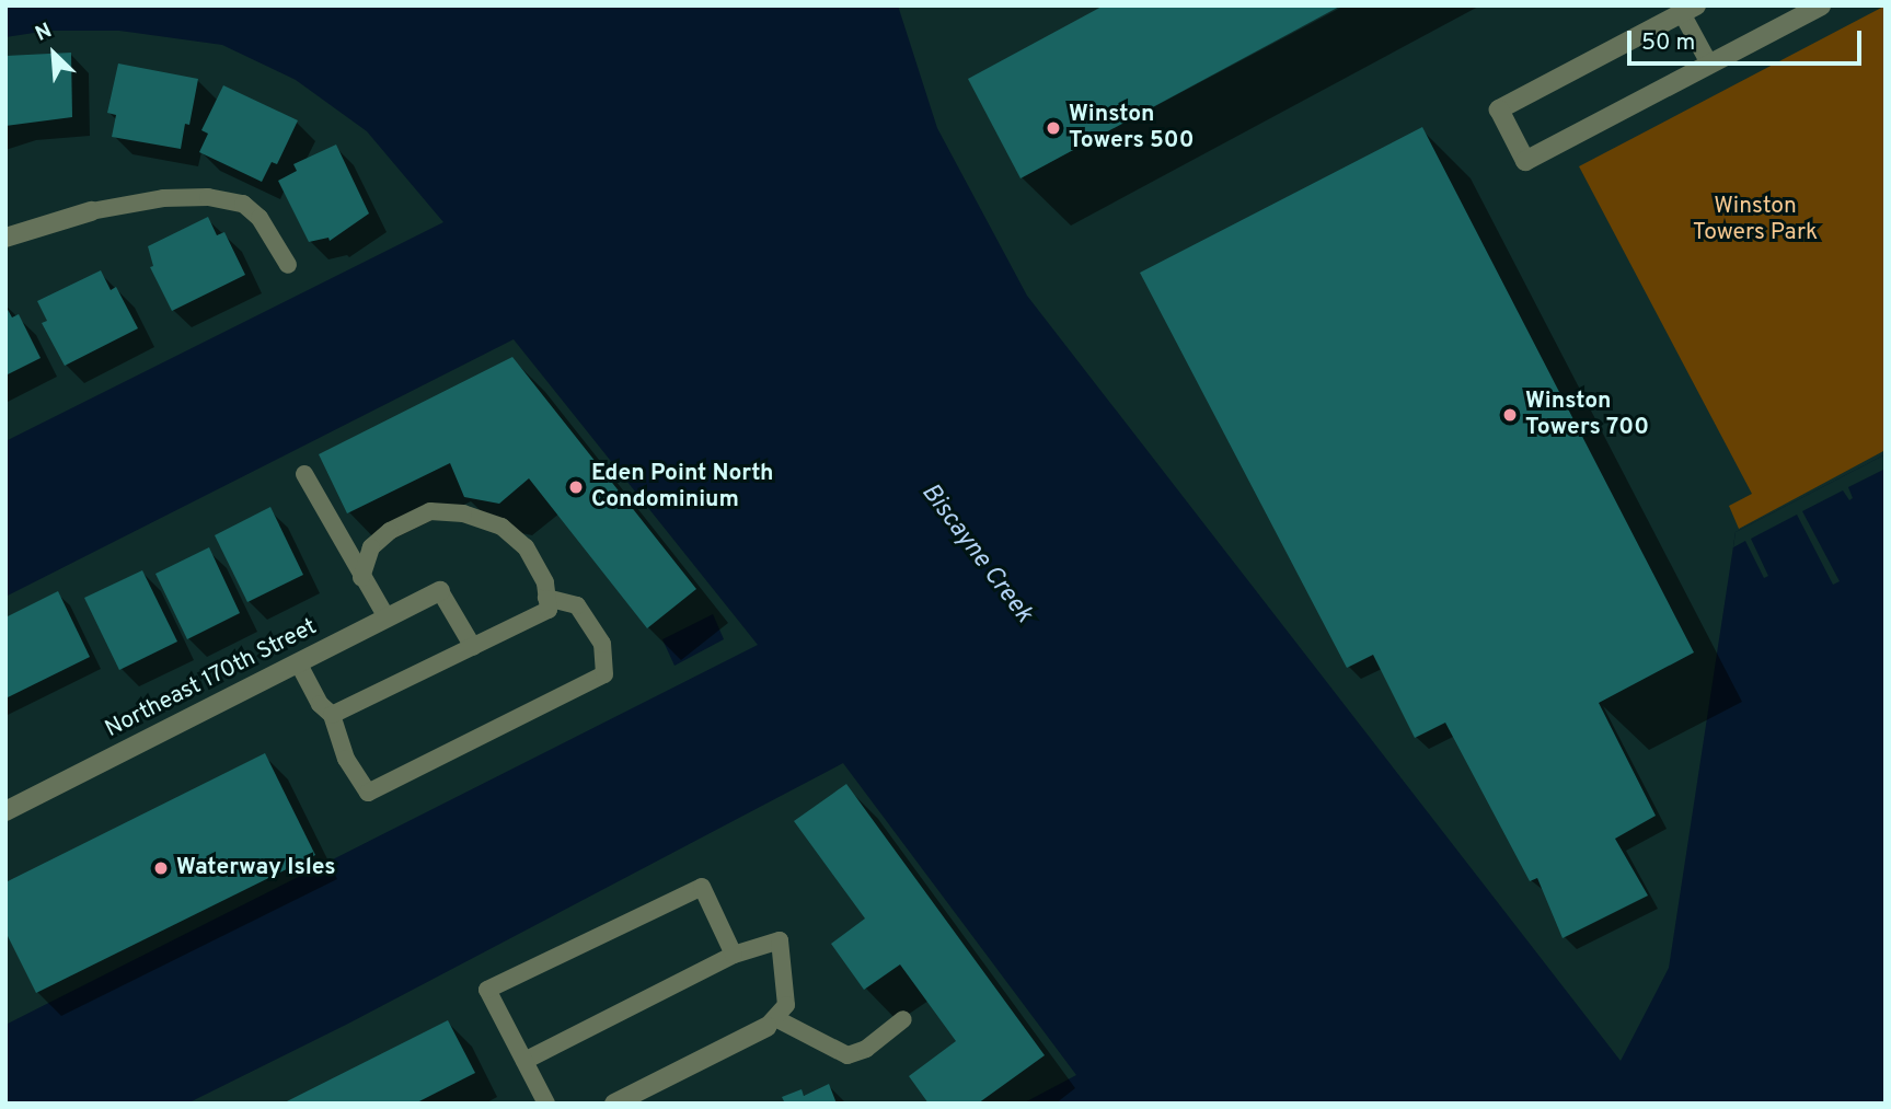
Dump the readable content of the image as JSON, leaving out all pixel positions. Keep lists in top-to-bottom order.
{
  "streets": {
    "street": ["Northeast 170th Street"]
  },
  "water": ["Biscayne Creek"],
  "parks": ["Winston Towers Park"],
  "places": [
    "Winston Towers 500",
    "Winston Towers 700",
    "Eden Point North Condominium",
    "Waterway Isles"
  ],
  "scale_bar": "50 m",
  "north": "top left"
}
